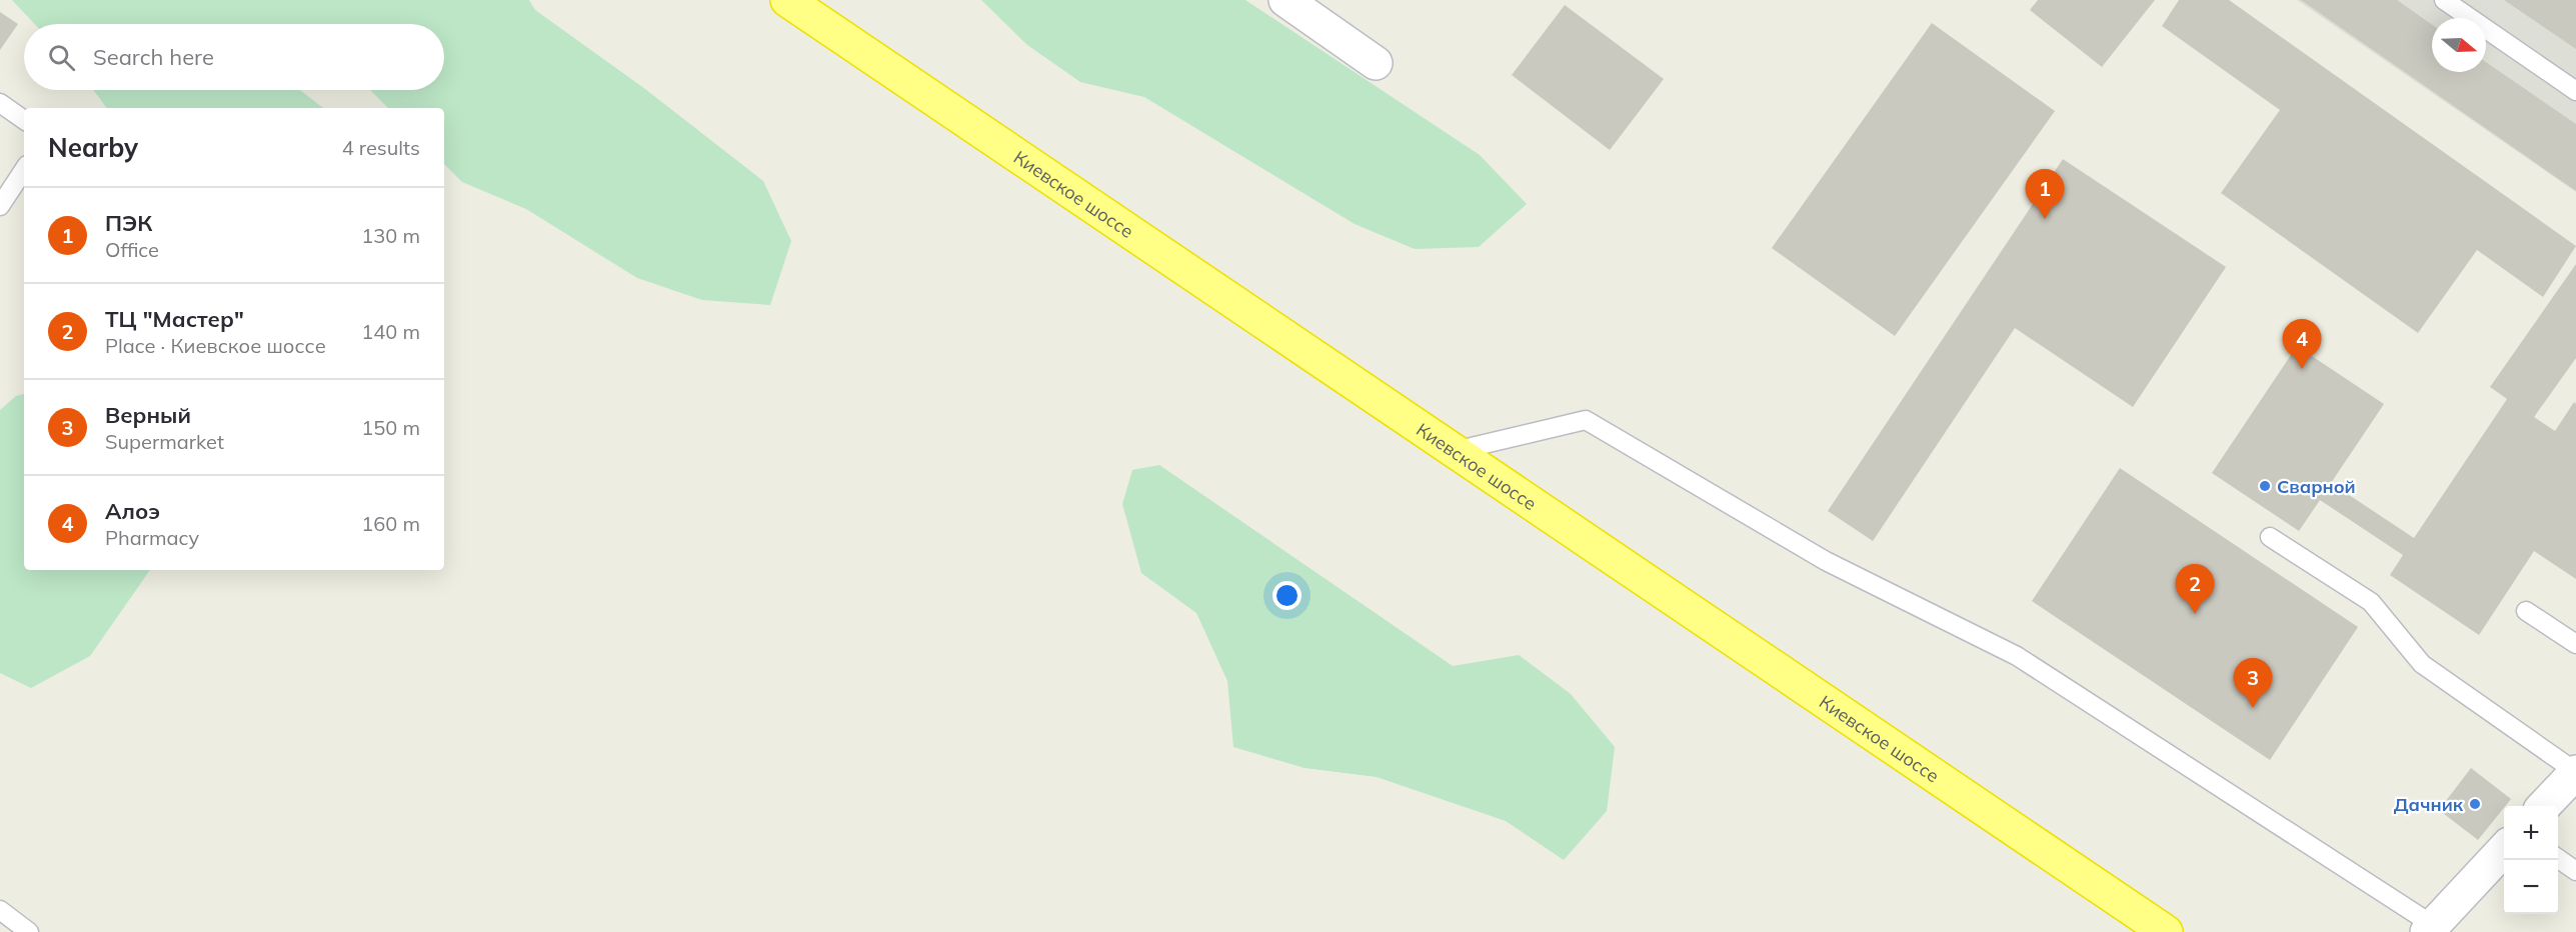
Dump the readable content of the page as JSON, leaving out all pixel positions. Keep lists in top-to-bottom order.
{
  "streets": {
    "highway": ["Киевское шоссе"]
  },
  "places": ["Сварной", "Дачник"],
  "north": "right",
  "page": {
    "search": "Search here",
    "heading": ["Nearby", "4 results"],
    "pins": [
      "1",
      "4",
      "2",
      "3"
    ],
    "list": [
      {
        "mark": "1",
        "name": "ПЭК",
        "note": "Office",
        "value": "130 m"
      },
      {
        "mark": "2",
        "name": "ТЦ \"Мастер\"",
        "note": "Place · Киевское шоссе",
        "value": "140 m"
      },
      {
        "mark": "3",
        "name": "Верный",
        "note": "Supermarket",
        "value": "150 m"
      },
      {
        "mark": "4",
        "name": "Алоэ",
        "note": "Pharmacy",
        "value": "160 m"
      }
    ],
    "map_buttons": ["+", "−"]
  }
}
